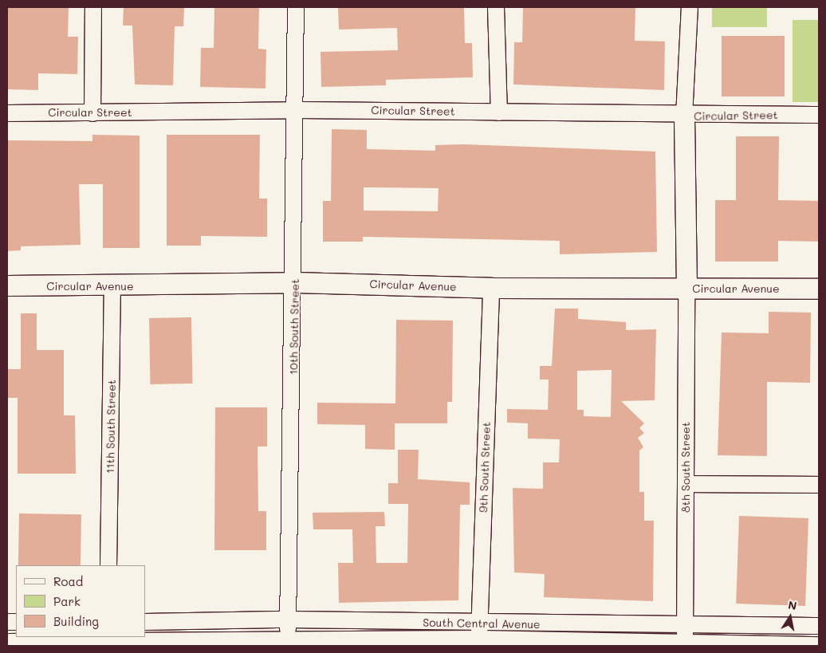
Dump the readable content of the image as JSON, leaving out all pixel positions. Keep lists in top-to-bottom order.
{
  "streets": {
    "street": [
      "Circular Street",
      "Circular Avenue",
      "10th South Street",
      "11th South Street",
      "9th South Street",
      "8th South Street",
      "South Central Avenue"
    ]
  },
  "crossings": [
    ["Circular Street", "10th South Street"],
    ["Circular Avenue", "10th South Street"],
    ["Circular Avenue", "11th South Street"],
    ["Circular Avenue", "9th South Street"],
    ["Circular Avenue", "8th South Street"],
    ["10th South Street", "South Central Avenue"],
    ["9th South Street", "South Central Avenue"],
    ["8th South Street", "South Central Avenue"]
  ],
  "legend": ["Road", "Park", "Building"],
  "north": "top"
}
